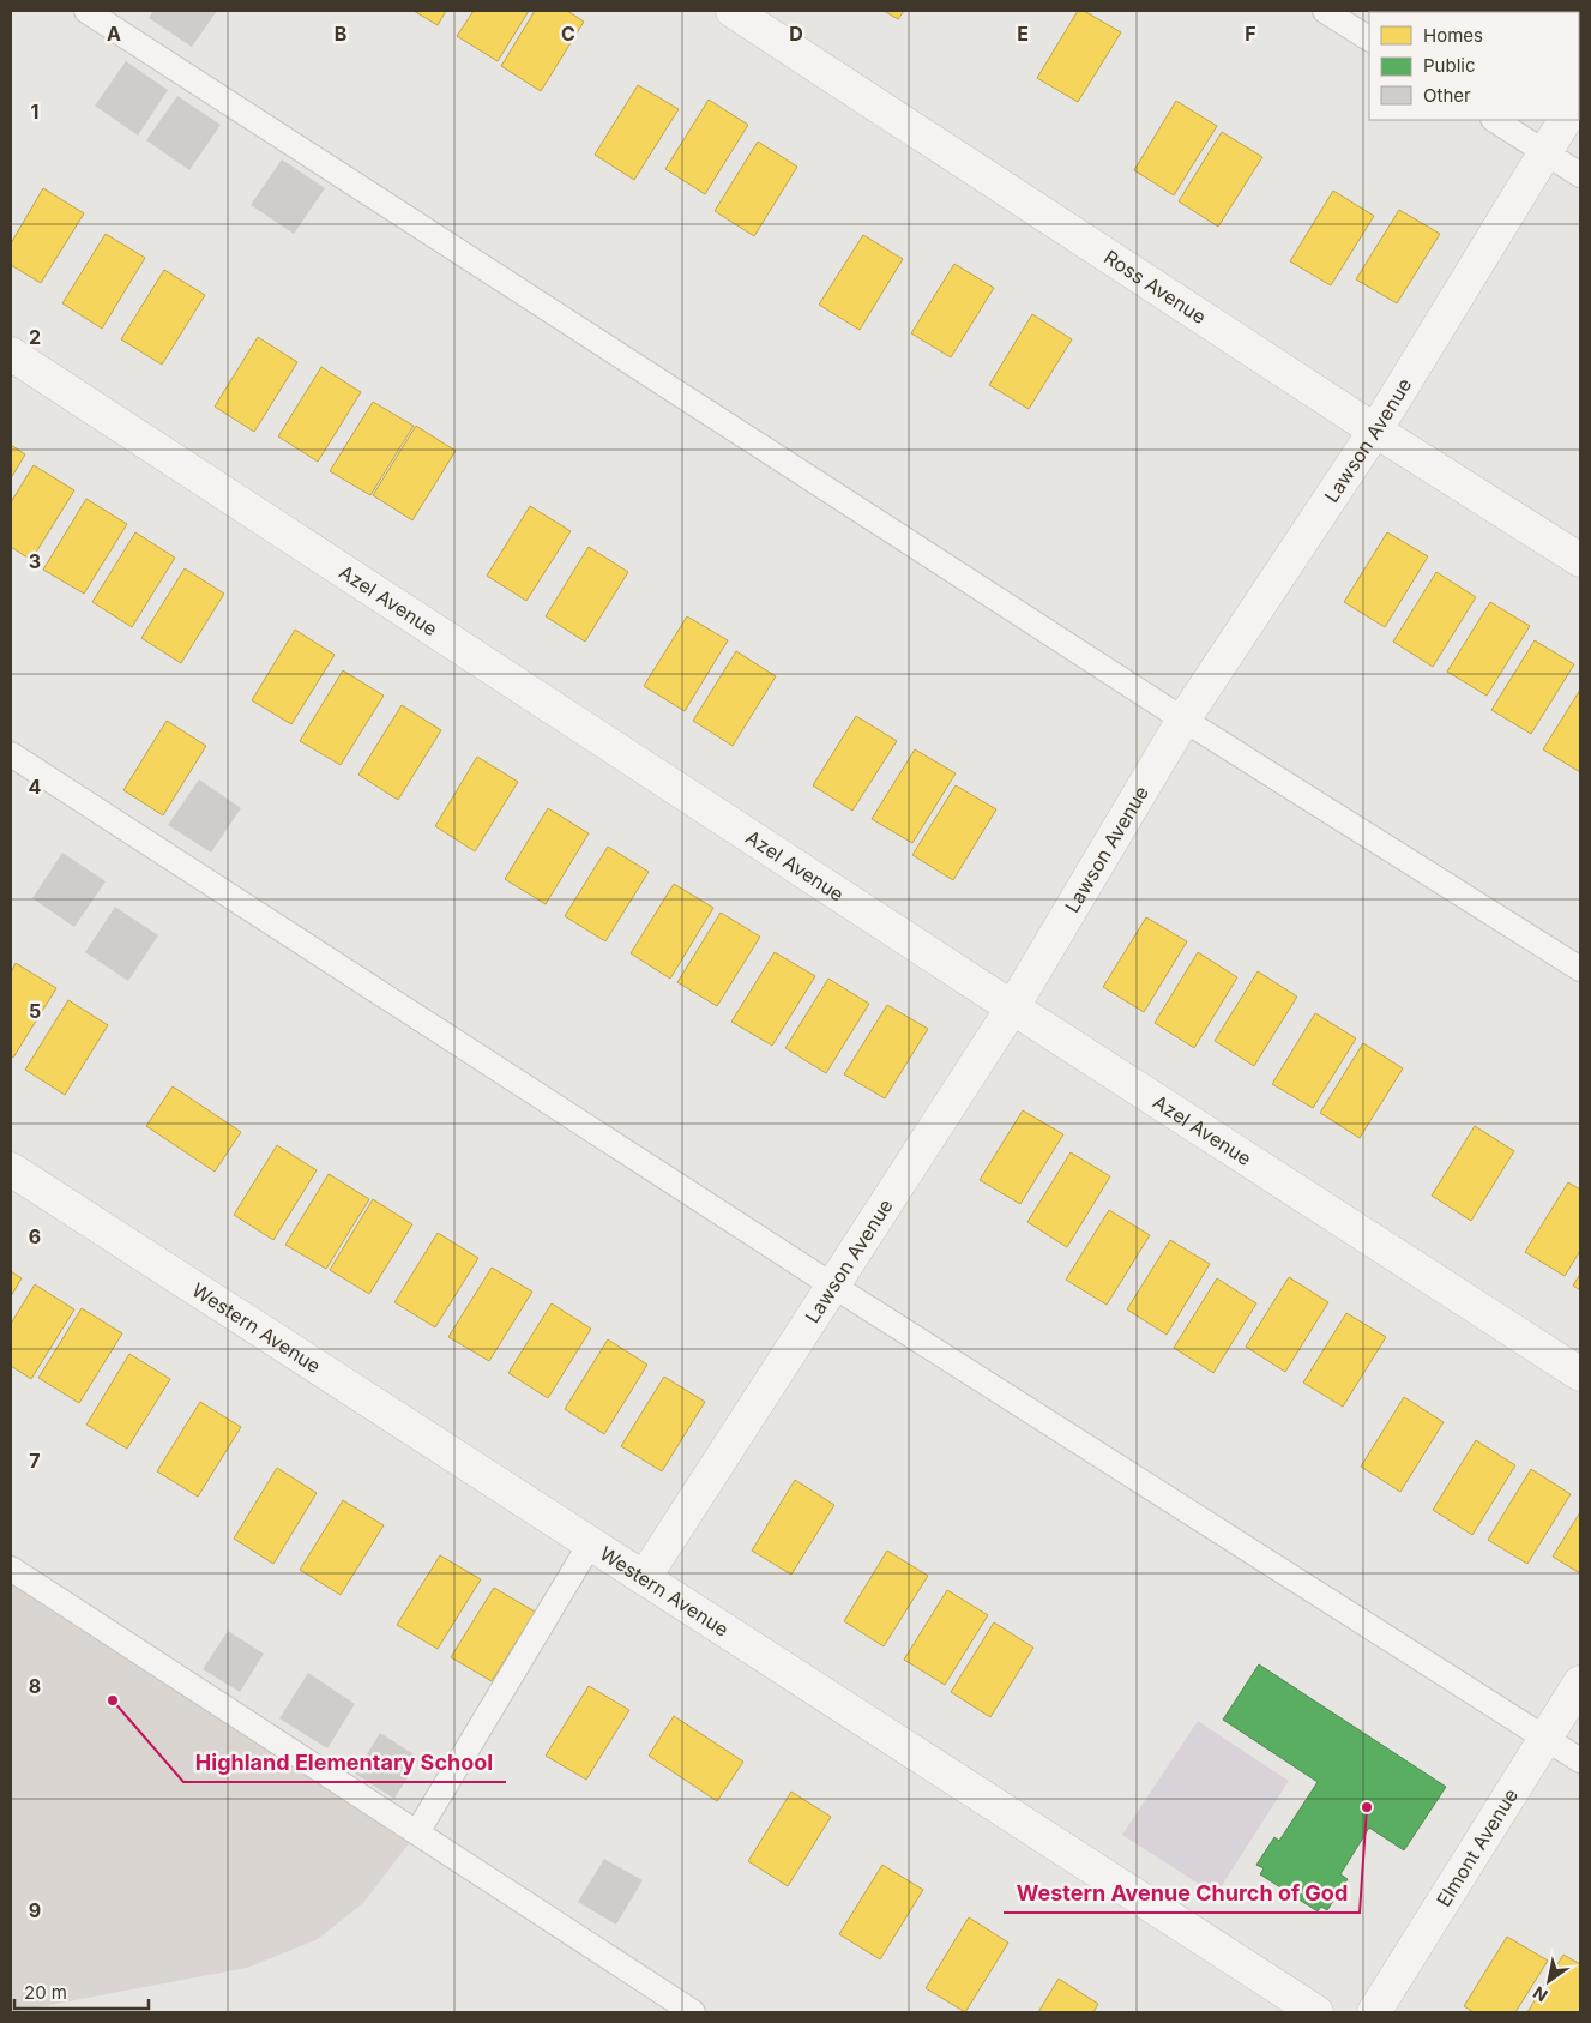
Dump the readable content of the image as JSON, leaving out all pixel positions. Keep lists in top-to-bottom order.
{
  "streets": {
    "street": [
      "Ross Avenue",
      "Lawson Avenue",
      "Azel Avenue",
      "Western Avenue",
      "Elmont Avenue"
    ]
  },
  "crossings": [
    ["Ross Avenue", "Lawson Avenue"],
    ["Lawson Avenue", "Azel Avenue"],
    ["Lawson Avenue", "Western Avenue"]
  ],
  "places": ["Highland Elementary School", "Western Avenue Church of God"],
  "legend": ["Homes", "Public", "Other"],
  "scale_bar": "20 m",
  "north": "bottom left",
  "grid": {
    "columns": [
      "A",
      "B",
      "C",
      "D",
      "E",
      "F"
    ],
    "rows": [
      "1",
      "2",
      "3",
      "4",
      "5",
      "6",
      "7",
      "8",
      "9"
    ]
  }
}
